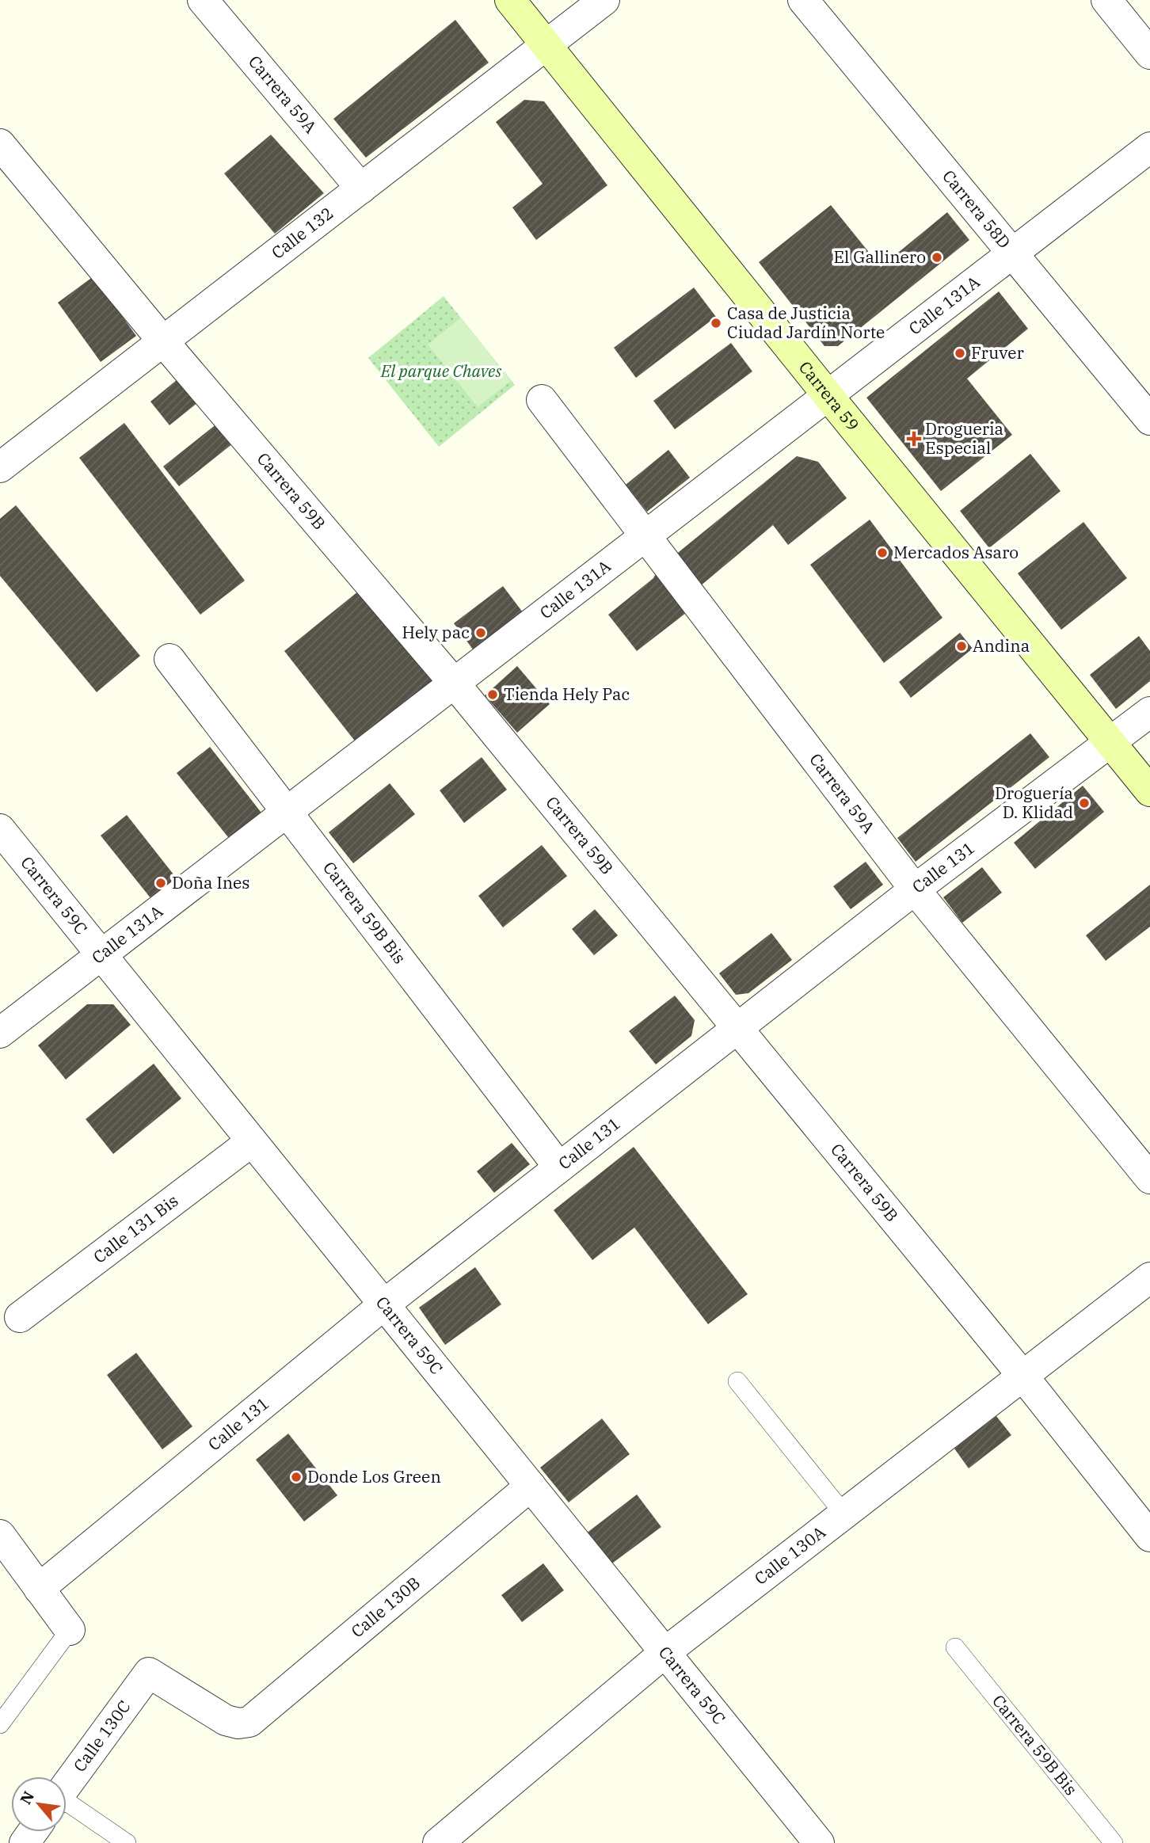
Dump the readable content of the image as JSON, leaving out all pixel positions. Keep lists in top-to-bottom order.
{
  "streets": {
    "street": [
      "Carrera 59A",
      "Carrera 58D",
      "Calle 132",
      "Calle 131A",
      "Carrera 59",
      "Carrera 59B",
      "Calle 131",
      "Carrera 59C",
      "Carrera 59B Bis",
      "Calle 131 Bis",
      "Calle 130A",
      "Calle 130B",
      "Calle 130C"
    ]
  },
  "crossings": [
    ["Carrera 59A", "Calle 132"],
    ["Carrera 59A", "Calle 131A"],
    ["Carrera 59A", "Calle 131"],
    ["Carrera 58D", "Calle 131A"],
    ["Calle 132", "Carrera 59"],
    ["Calle 132", "Carrera 59B"],
    ["Calle 131A", "Carrera 59"],
    ["Calle 131A", "Carrera 59B"],
    ["Calle 131A", "Carrera 59C"],
    ["Calle 131A", "Carrera 59B Bis"],
    ["Carrera 59", "Calle 131"],
    ["Carrera 59B", "Calle 131"],
    ["Carrera 59B", "Calle 130A"],
    ["Calle 131", "Carrera 59C"],
    ["Calle 131", "Carrera 59B Bis"],
    ["Carrera 59C", "Calle 131 Bis"],
    ["Carrera 59C", "Calle 130A"],
    ["Carrera 59C", "Calle 130B"],
    ["Calle 130B", "Calle 130C"]
  ],
  "parks": ["El parque Chaves"],
  "places": {
    "other": [
      "El Gallinero",
      "Casa de Justicia Ciudad Jardín Norte",
      "Fruver",
      "Mercados Asaro",
      "Hely pac",
      "Andina",
      "Tienda Hely Pac",
      "Droguería D. Klidad",
      "Doña Ines",
      "Donde Los Green"
    ],
    "health": ["Drogueria Especial"]
  },
  "north": "top left"
}
